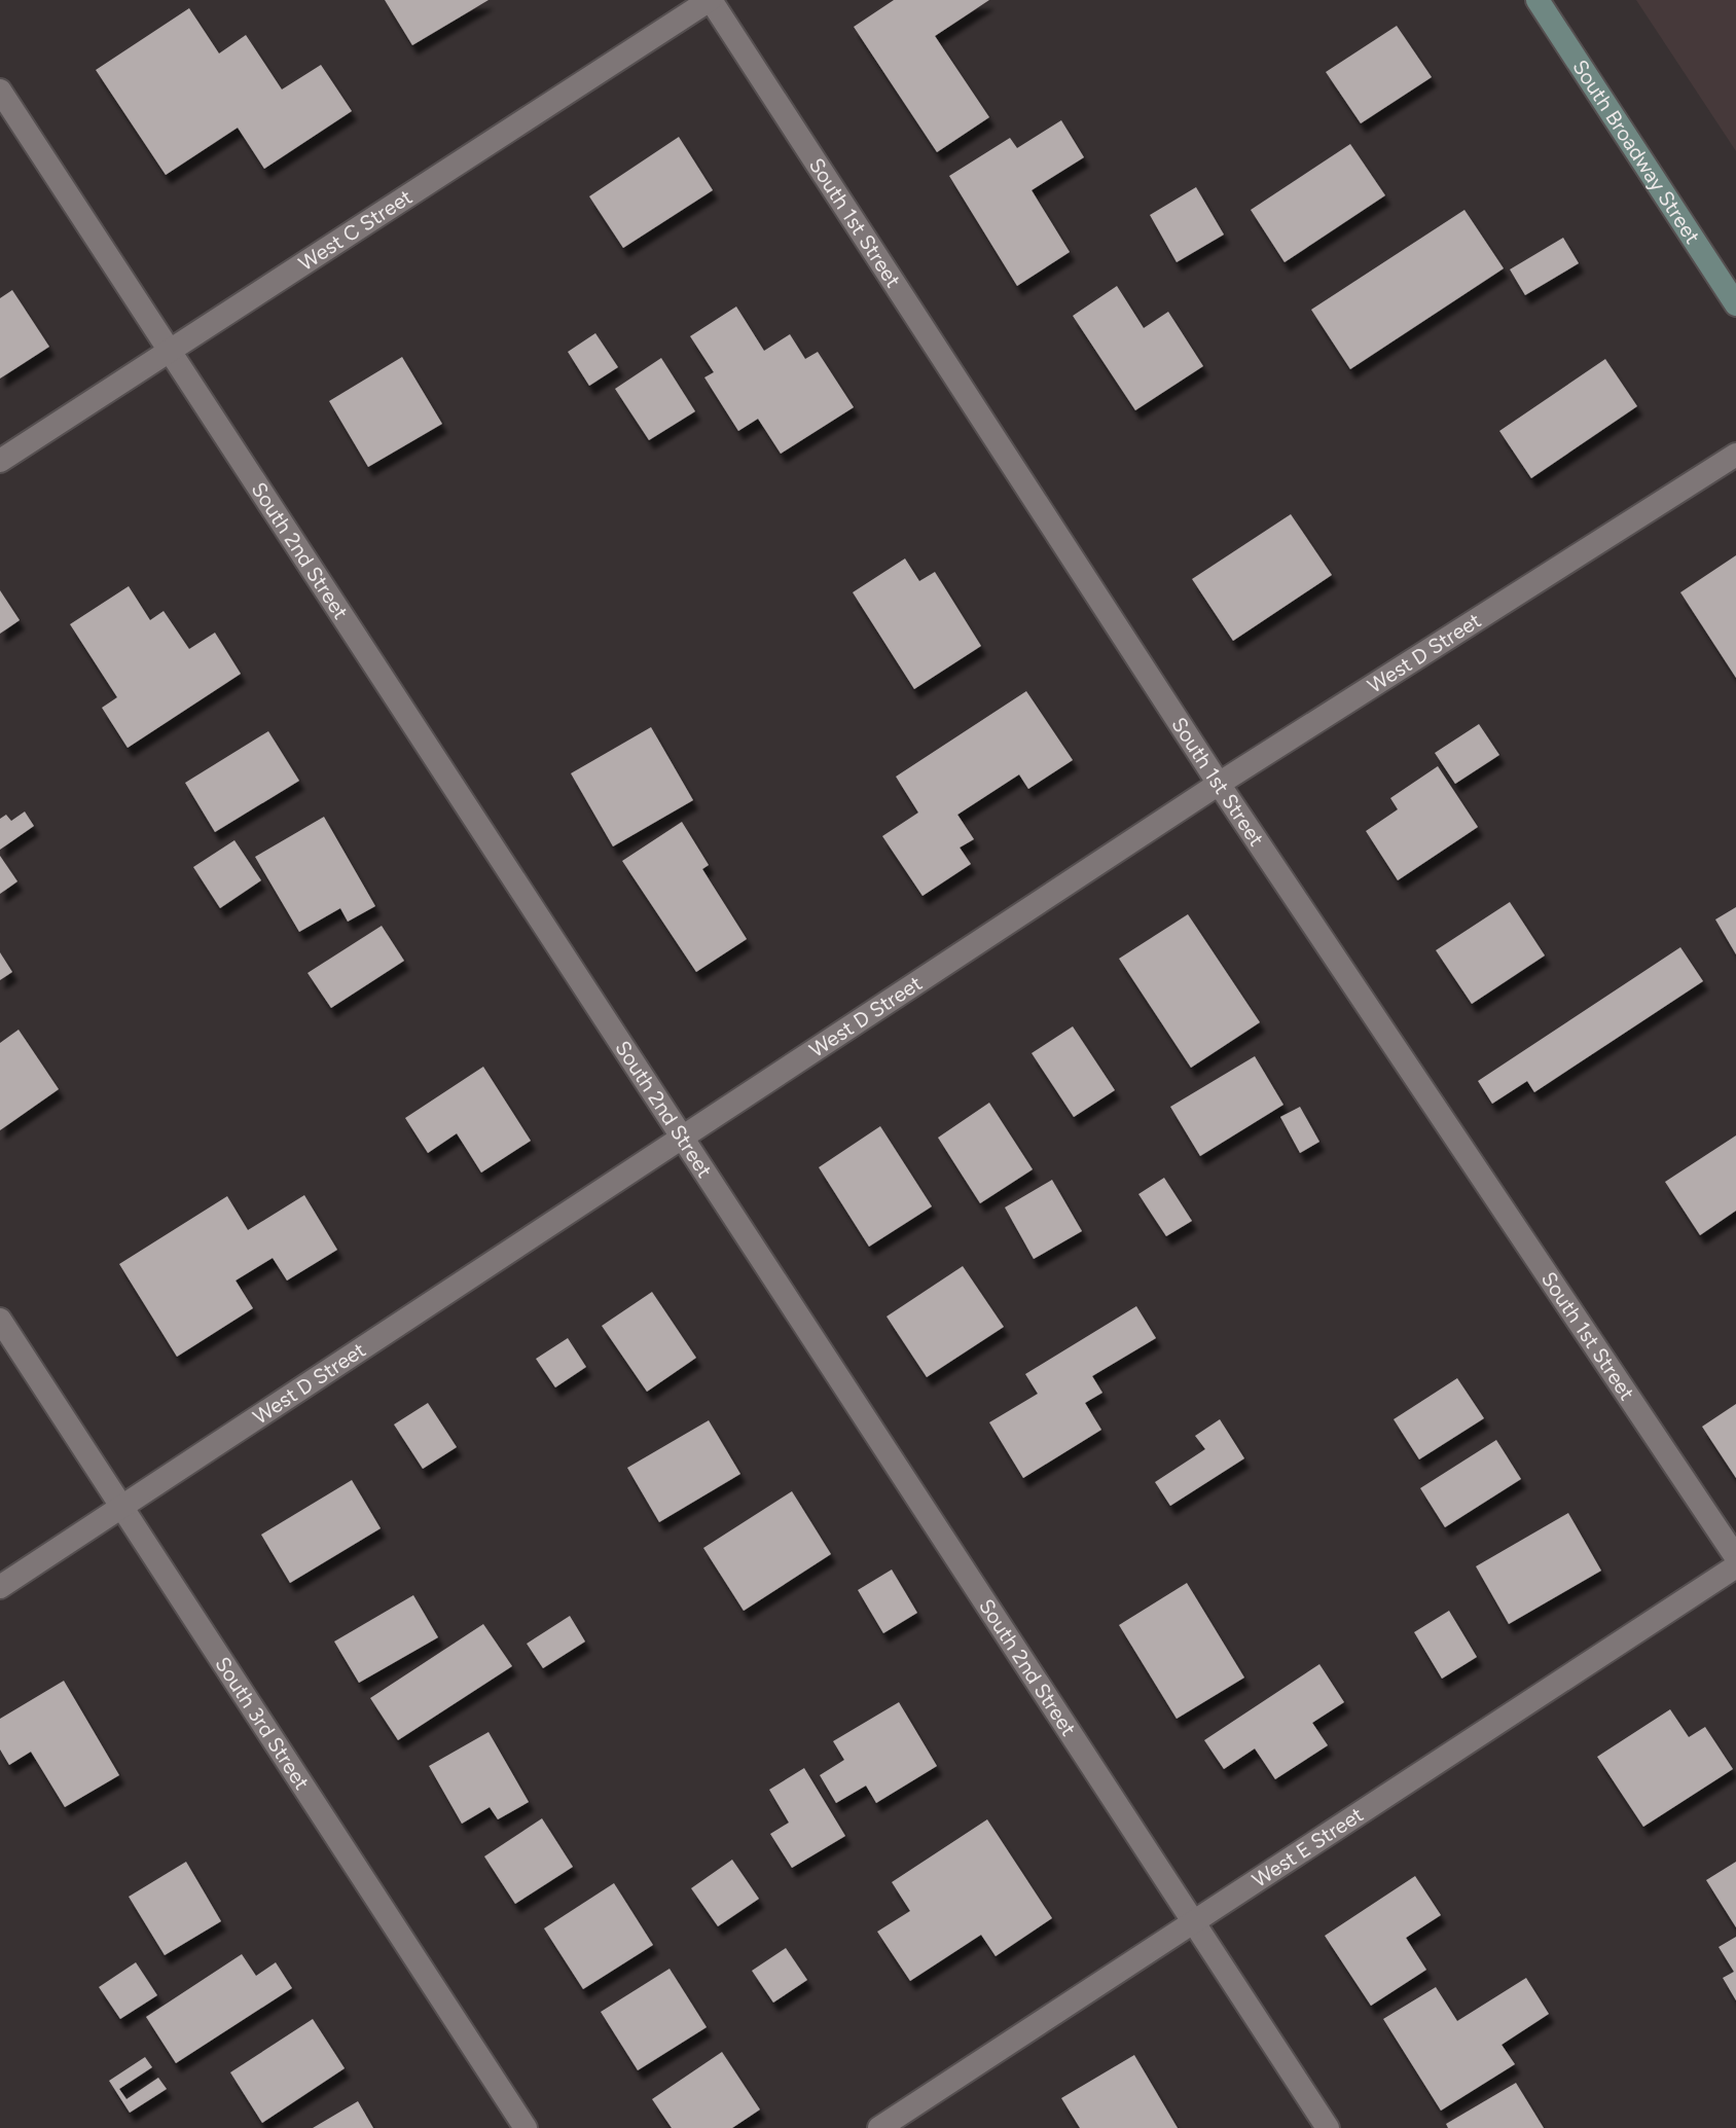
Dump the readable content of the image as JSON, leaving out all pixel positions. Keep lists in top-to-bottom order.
{
  "streets": {
    "main road": ["South Broadway Street"],
    "street": [
      "South 1st Street",
      "West C Street",
      "South 2nd Street",
      "West D Street",
      "South 3rd Street",
      "West E Street"
    ]
  },
  "crossings": [
    ["South 1st Street", "West C Street"],
    ["South 1st Street", "West D Street"],
    ["West C Street", "South 2nd Street"],
    ["South 2nd Street", "West D Street"],
    ["South 2nd Street", "West E Street"],
    ["West D Street", "South 3rd Street"]
  ]
}
